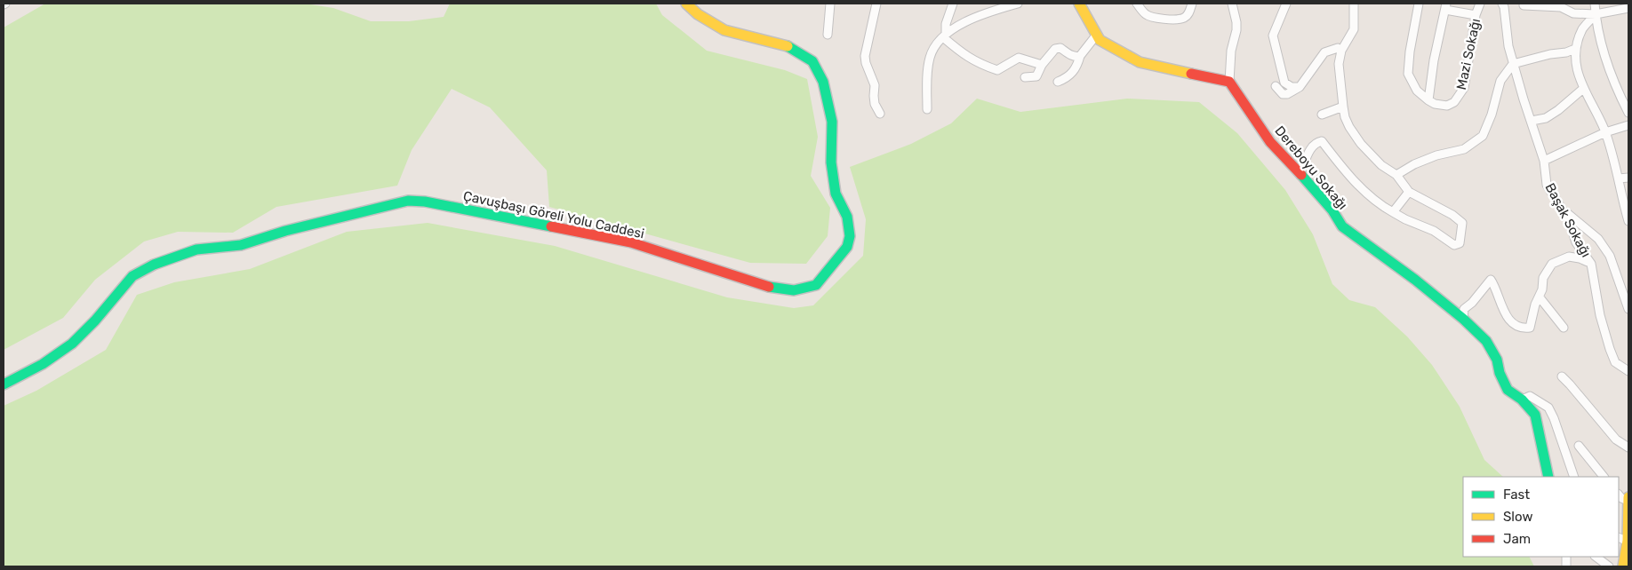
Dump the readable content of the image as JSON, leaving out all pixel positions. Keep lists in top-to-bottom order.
{
  "streets": {
    "main road": ["Dereboyu Sokağı", "Çavuşbaşı Göreli Yolu Caddesi"],
    "street": ["Mazi Sokağı", "Başak Sokağı"]
  },
  "legend": ["Fast", "Slow", "Jam"]
}
